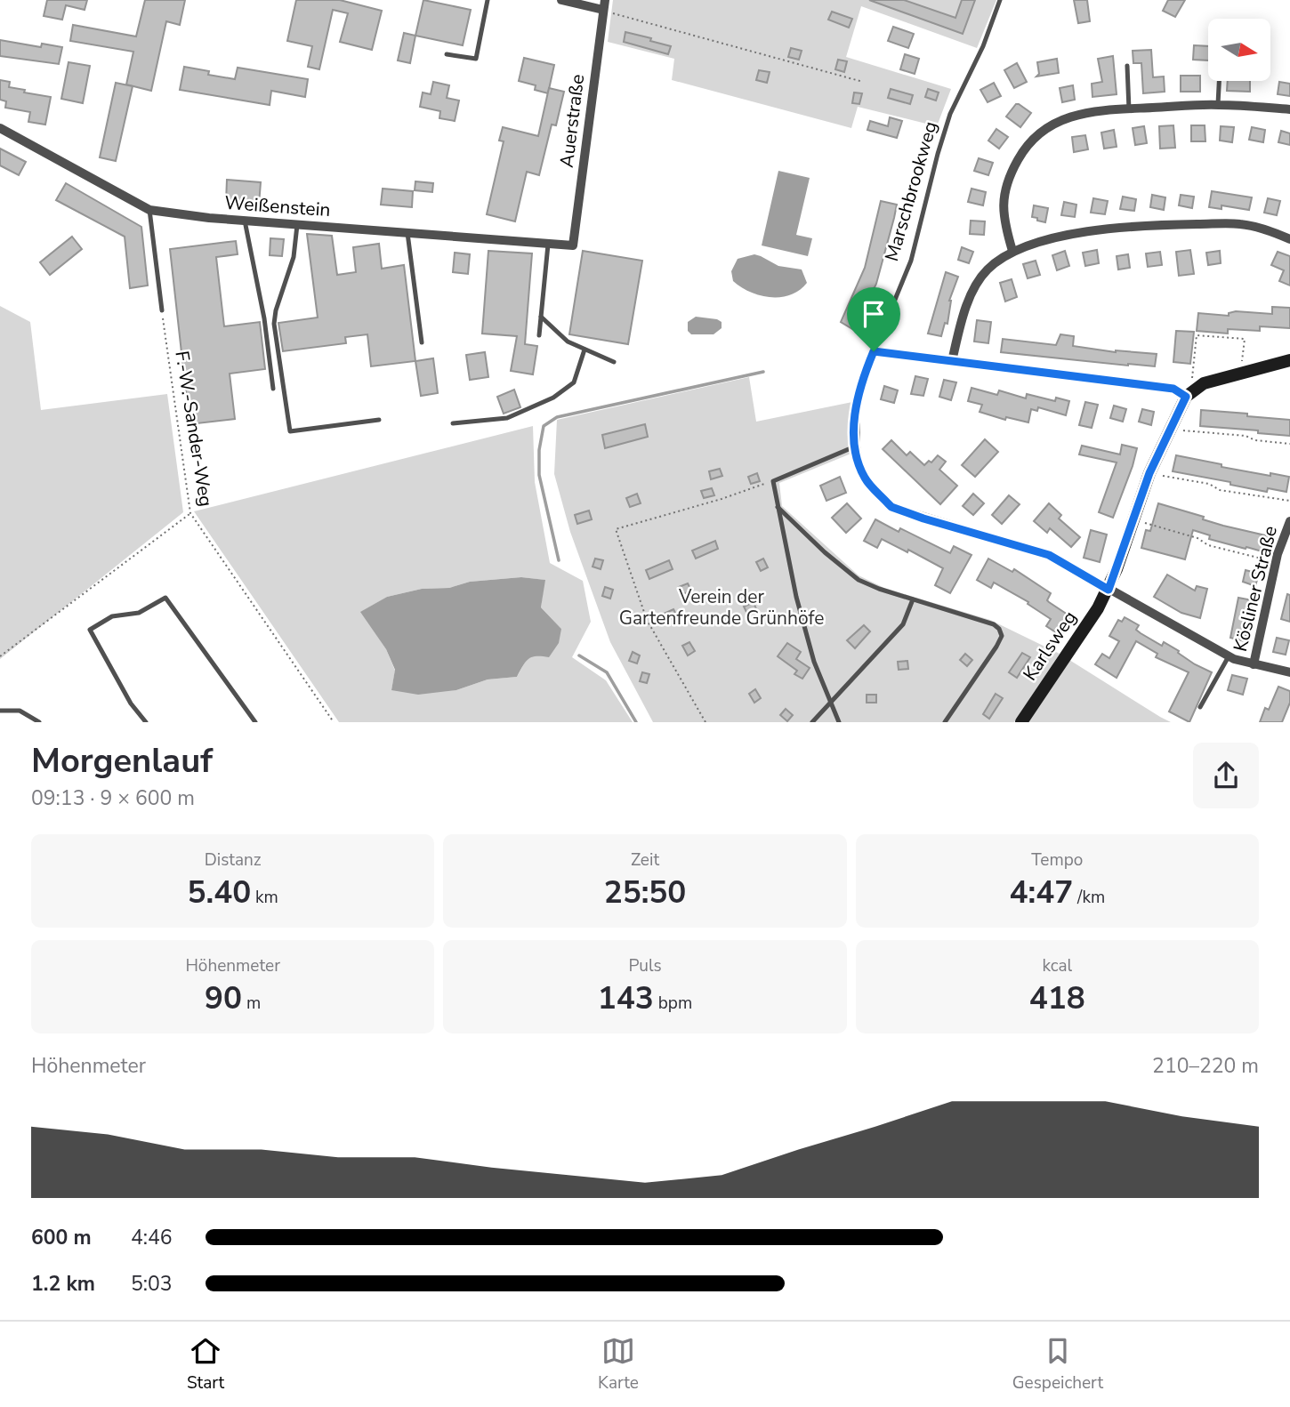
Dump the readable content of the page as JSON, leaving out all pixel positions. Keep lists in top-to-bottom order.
{
  "streets": {
    "street": [
      "Auerstraße",
      "Marschbrookweg",
      "Weißenstein",
      "Kösliner Straße",
      "Karlsweg"
    ],
    "path": ["F.-W.-Sander-Weg"]
  },
  "crossings": [
    ["Auerstraße", "Weißenstein"],
    ["Marschbrookweg", "Kösliner Straße"],
    ["Marschbrookweg", "Karlsweg"]
  ],
  "parks": ["Verein der Gartenfreunde Grünhöfe"],
  "north": "right",
  "page": {
    "heading": ["Morgenlauf", "09:13 · 9 × 600 m"],
    "stats": [
      ["Distanz", "5.40 km"],
      ["Zeit", "25:50"],
      ["Tempo", "4:47 /km"],
      ["Höhenmeter", "90 m"],
      ["Puls", "143 bpm"],
      ["kcal", "418"]
    ],
    "chart": ["Höhenmeter", "210–220 m"],
    "list": [
      {
        "name": "600 m",
        "note": "4:46"
      },
      {
        "name": "1.2 km",
        "note": "5:03"
      }
    ],
    "tabs": ["Start", "Karte", "Gespeichert"]
  }
}
